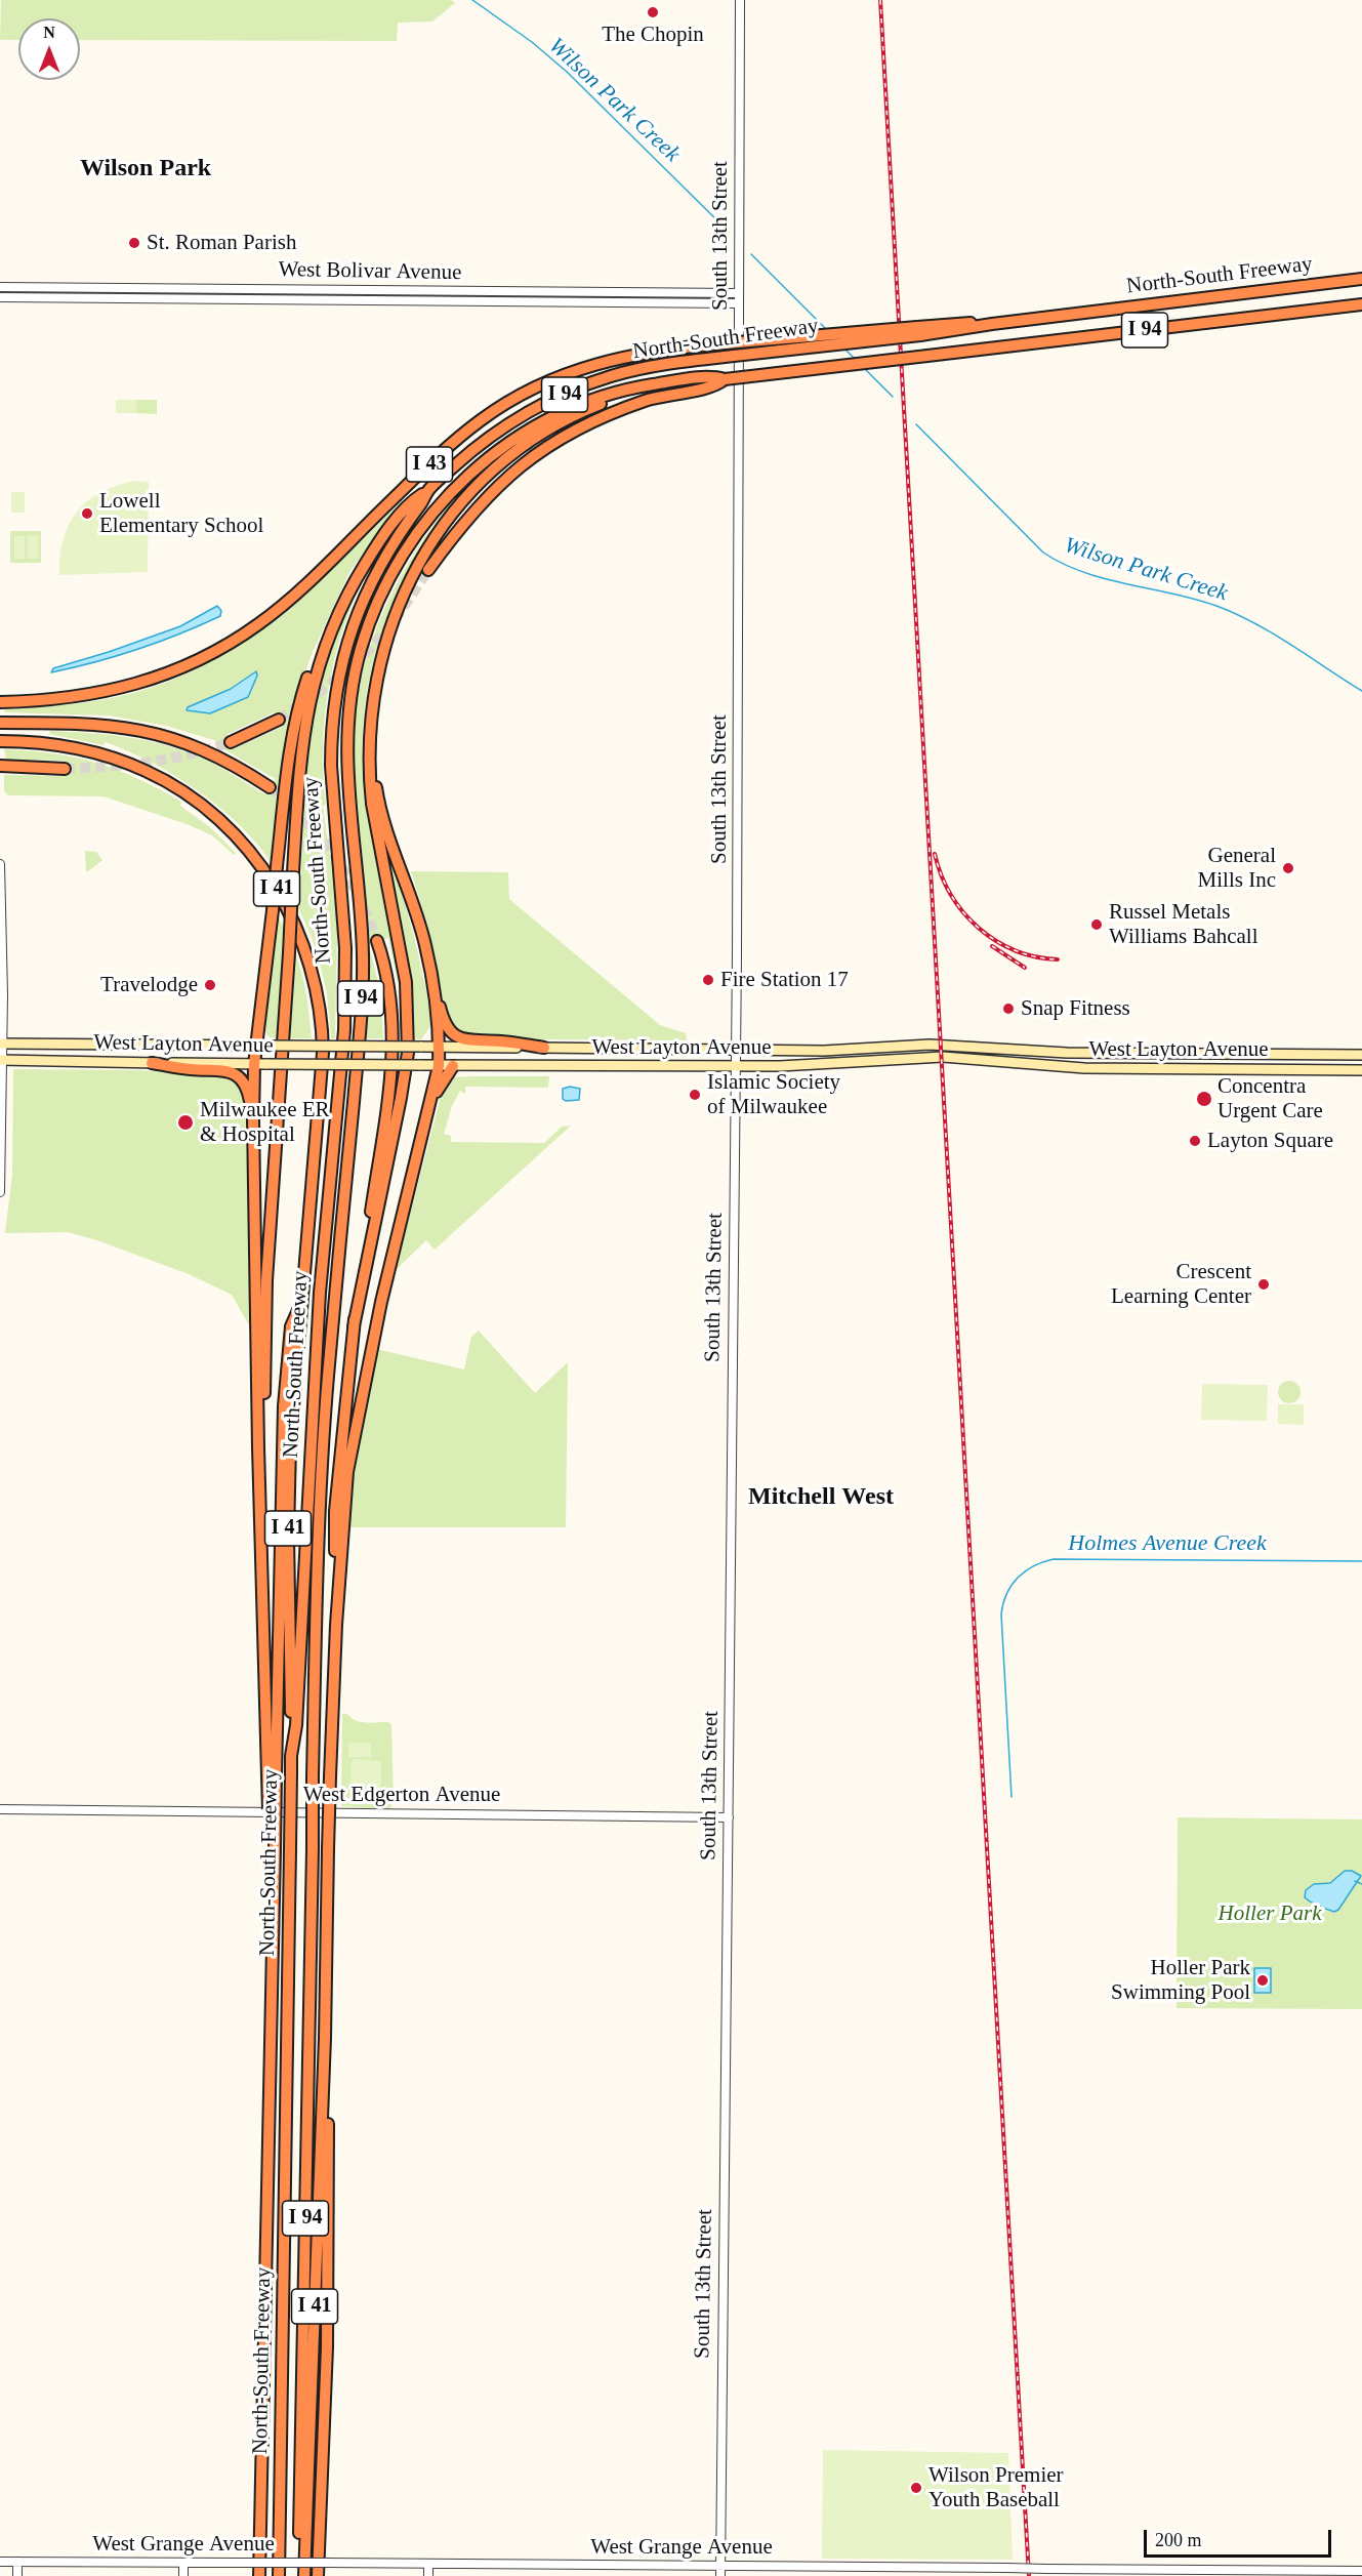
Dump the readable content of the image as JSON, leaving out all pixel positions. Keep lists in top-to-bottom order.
{
  "streets": {
    "highway": [
      "North-South Freeway",
      "I 94",
      "I 43",
      "I 41"
    ],
    "main road": ["West Layton Avenue"],
    "street": [
      "South 13th Street",
      "West Bolivar Avenue",
      "West Edgerton Avenue",
      "West Grange Avenue"
    ]
  },
  "crossings": [
    ["South 13th Street", "West Bolivar Avenue"],
    ["South 13th Street", "West Layton Avenue"],
    ["South 13th Street", "West Edgerton Avenue"],
    ["South 13th Street", "West Grange Avenue"],
    ["North-South Freeway", "I 43"],
    ["North-South Freeway", "I 41"]
  ],
  "districts": ["Wilson Park", "Mitchell West"],
  "water": ["Wilson Park Creek", "Holmes Avenue Creek"],
  "parks": ["Holler Park"],
  "places": [
    "The Chopin",
    "St. Roman Parish",
    "Lowell Elementary School",
    "General Mills Inc",
    "Russel Metals Williams Bahcall",
    "Fire Station 17",
    "Travelodge",
    "Snap Fitness",
    "Islamic Society of Milwaukee",
    "Concentra Urgent Care",
    "Milwaukee ER & Hospital",
    "Layton Square",
    "Crescent Learning Center",
    "Holler Park Swimming Pool",
    "Wilson Premier Youth Baseball"
  ],
  "scale_bar": "200 m",
  "north": "top"
}
